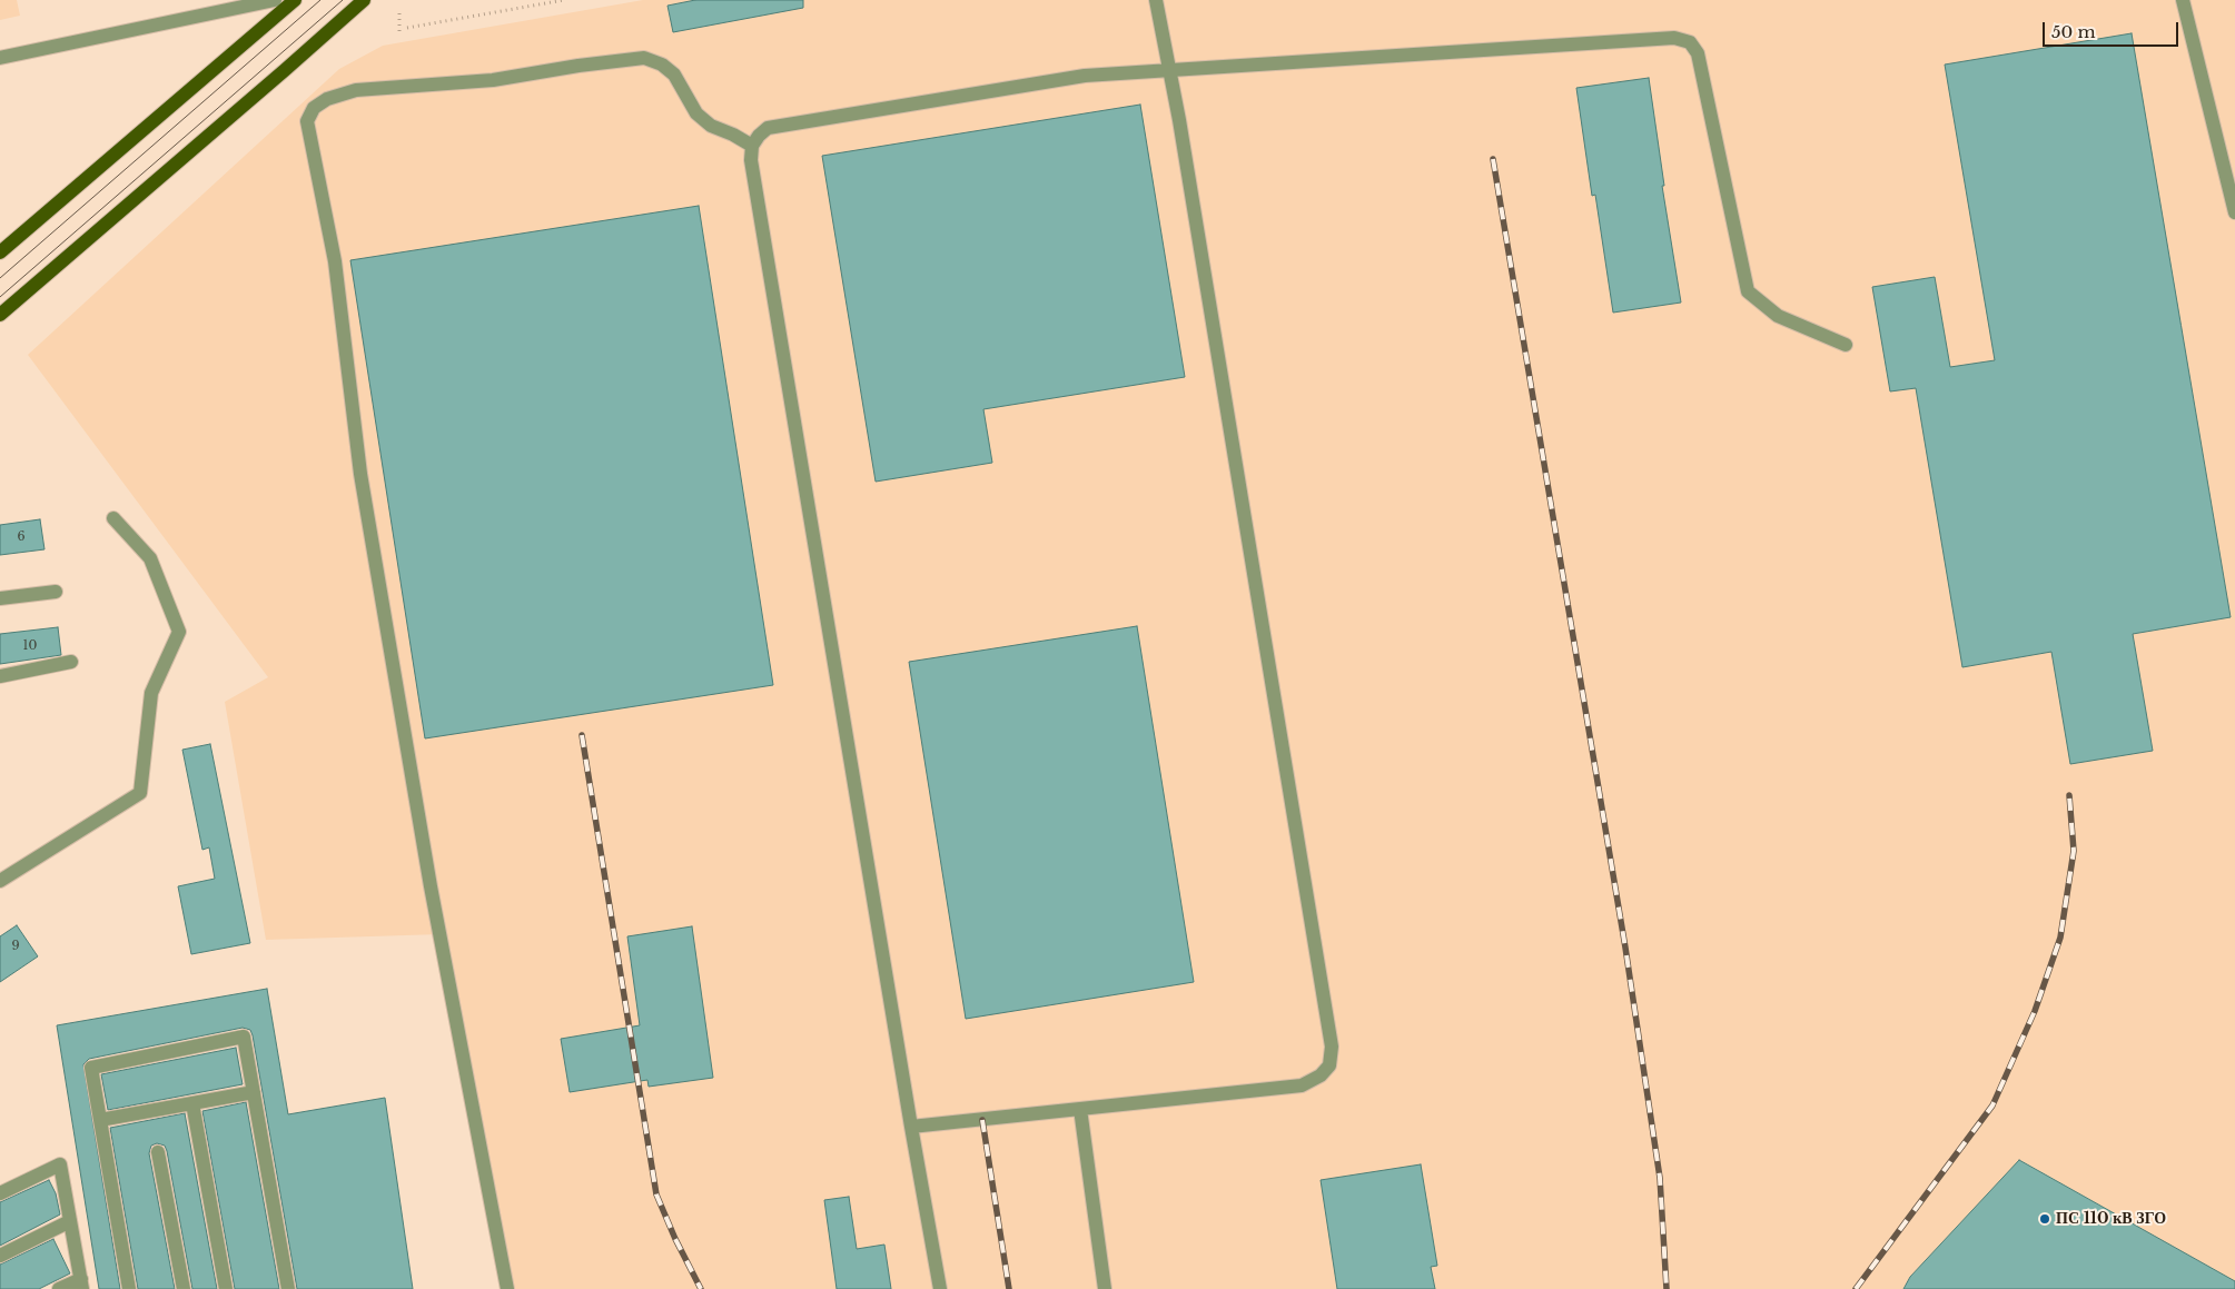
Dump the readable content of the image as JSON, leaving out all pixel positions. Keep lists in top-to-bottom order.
{
  "places": ["ПС 110 кВ ЗГО"],
  "house_numbers": ["6", "10", "9"],
  "scale_bar": "50 m"
}
